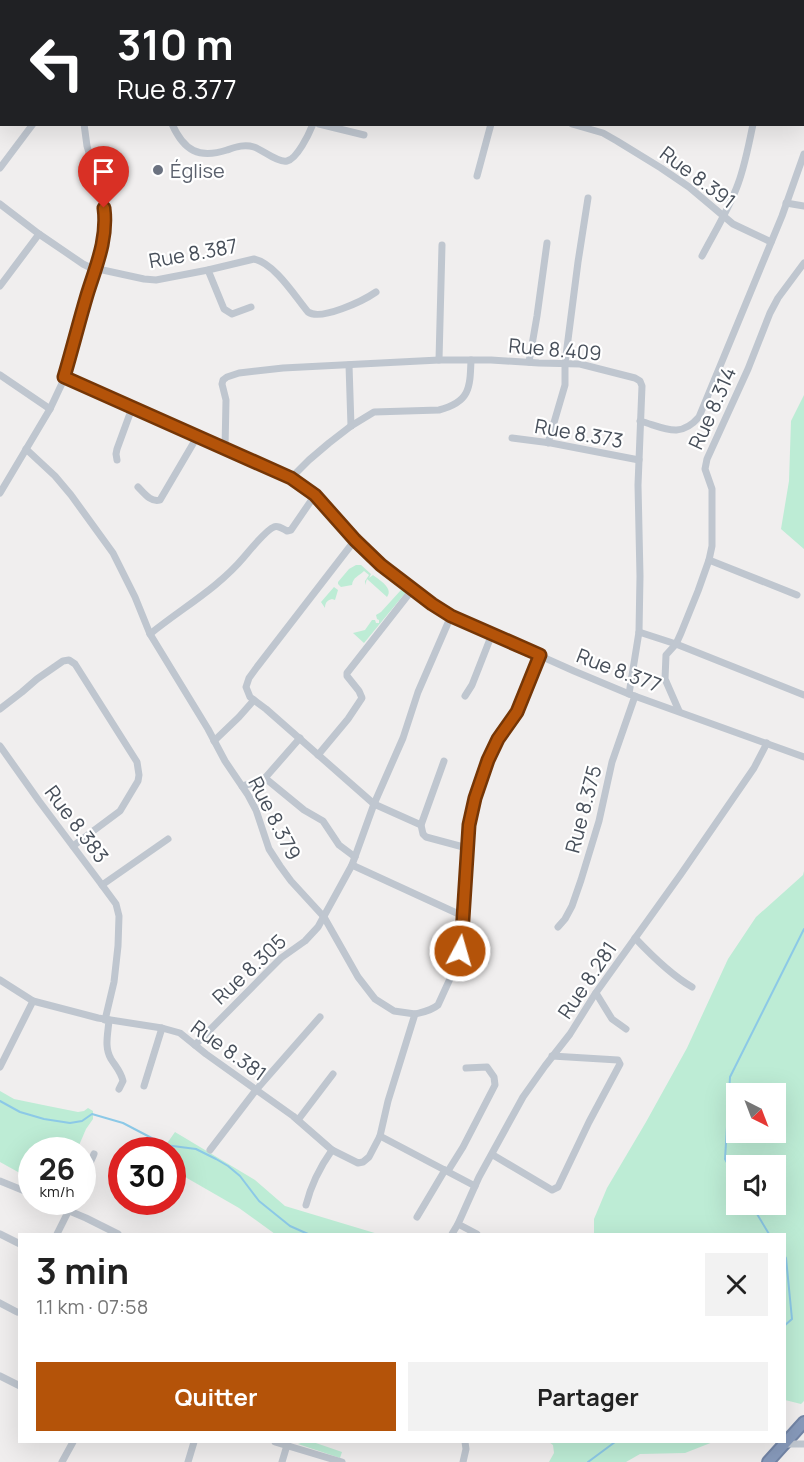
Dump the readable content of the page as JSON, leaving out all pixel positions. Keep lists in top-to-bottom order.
{
  "streets": {
    "street": [
      "Rue 8.391",
      "Rue 8.387",
      "Rue 8.409",
      "Rue 8.314",
      "Rue 8.373",
      "Rue 8.377",
      "Rue 8.375",
      "Rue 8.379",
      "Rue 8.383",
      "Rue 8.305",
      "Rue 8.281",
      "Rue 8.381"
    ]
  },
  "crossings": [
    ["Rue 8.409", "Rue 8.373"],
    ["Rue 8.409", "Rue 8.377"],
    ["Rue 8.409", "Rue 8.375"],
    ["Rue 8.314", "Rue 8.377"],
    ["Rue 8.377", "Rue 8.375"],
    ["Rue 8.377", "Rue 8.305"],
    ["Rue 8.377", "Rue 8.281"],
    ["Rue 8.379", "Rue 8.305"],
    ["Rue 8.305", "Rue 8.381"]
  ],
  "places": ["Église"],
  "north": "bottom right",
  "page": {
    "turn": ["310 m", "Rue 8.377"],
    "speed": "26 km/h",
    "limit": "30",
    "heading": ["3 min", "1.1 km · 07:58"],
    "buttons": ["Quitter", "Partager"]
  }
}
